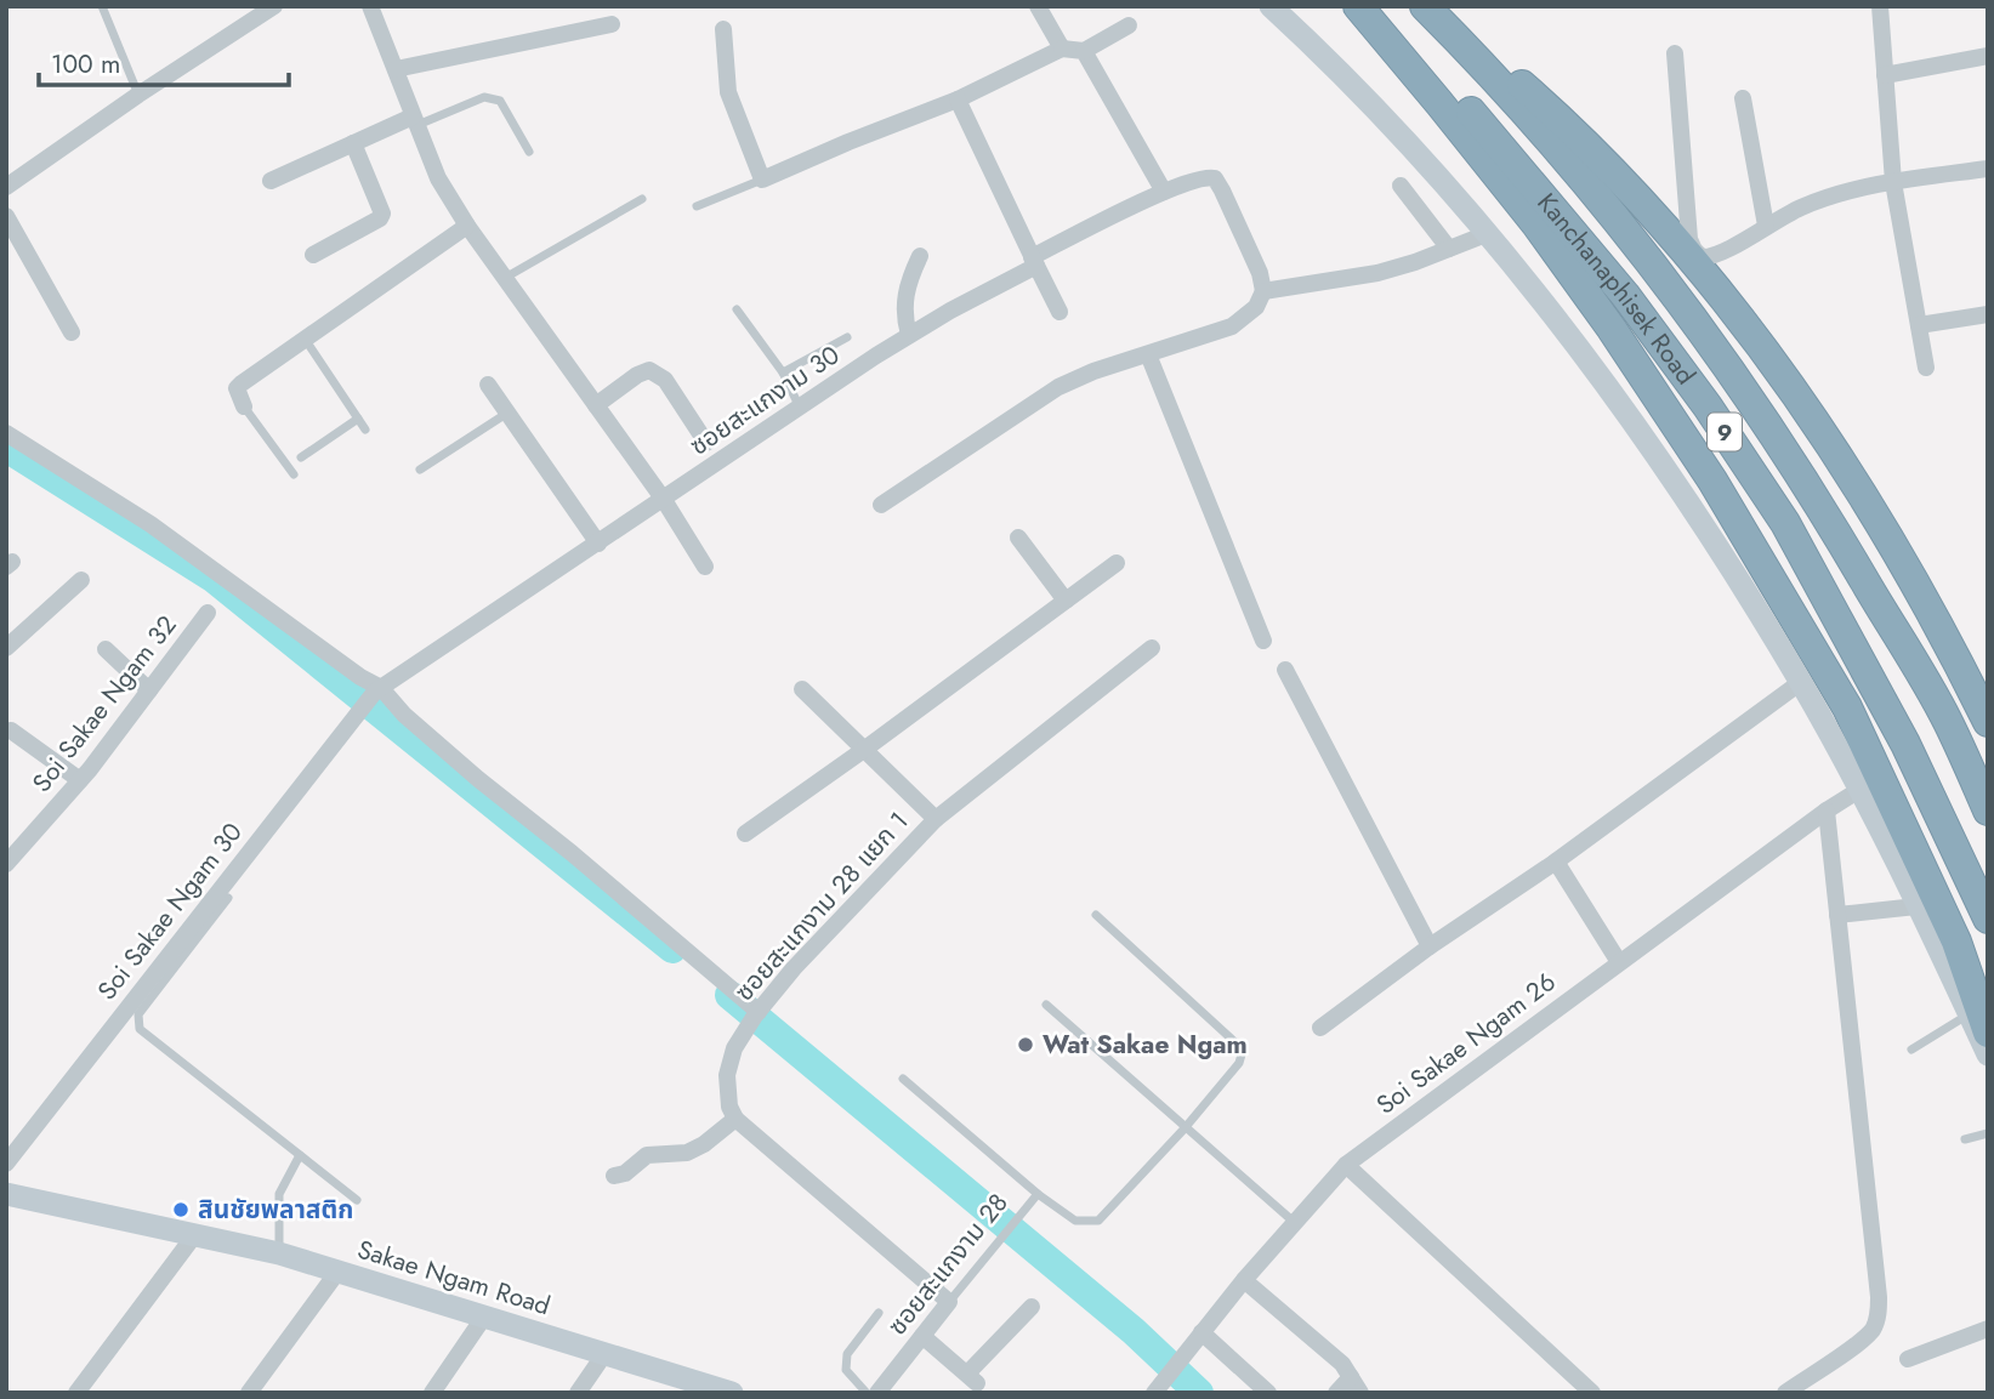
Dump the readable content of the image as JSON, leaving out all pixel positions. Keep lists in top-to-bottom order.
{
  "streets": {
    "highway": ["Kanchanaphisek Road", "9"],
    "main road": ["Sakae Ngam Road"],
    "street": [
      "ซอยสะแกงาม 30",
      "Soi Sakae Ngam 32",
      "ซอยสะแกงาม 28 แยก 1",
      "Soi Sakae Ngam 30",
      "Soi Sakae Ngam 26",
      "ซอยสะแกงาม 28"
    ]
  },
  "crossings": [
    ["ซอยสะแกงาม 30", "Soi Sakae Ngam 30"]
  ],
  "places": ["Wat Sakae Ngam", "สินชัยพลาสติก"],
  "scale_bar": "100 m"
}
